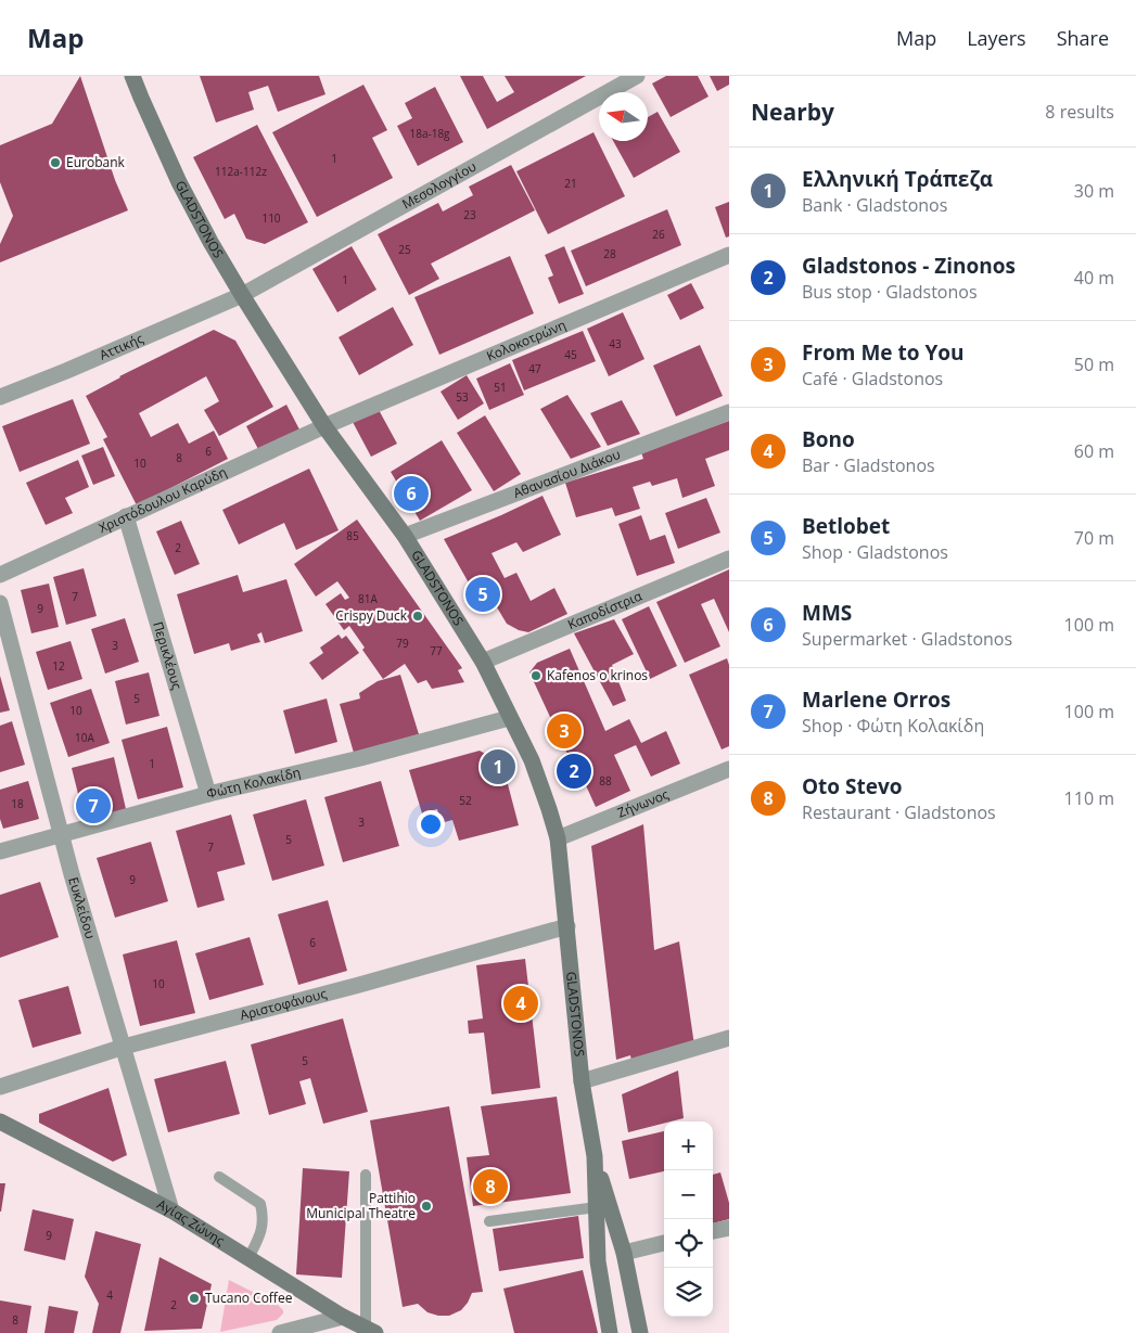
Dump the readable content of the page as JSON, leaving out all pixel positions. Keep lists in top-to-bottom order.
{
  "streets": {
    "main road": ["GLADSTONOS", "Αγίας Ζώνης"],
    "street": [
      "Μεσολογγίου",
      "Κολοκοτρώνη",
      "Αττικής",
      "Αθανασίου Διάκου",
      "Χριστόδουλου Καρύδη",
      "Καποδίστρια",
      "Περικλέους",
      "Φώτη Κολακίδη",
      "Ζήνωνος",
      "Ευκλείδου",
      "Αριστοφάνους"
    ]
  },
  "crossings": [
    ["Μεσολογγίου", "GLADSTONOS"],
    ["Μεσολογγίου", "Αττικής"],
    ["GLADSTONOS", "Κολοκοτρώνη"],
    ["GLADSTONOS", "Αττικής"],
    ["GLADSTONOS", "Αθανασίου Διάκου"],
    ["GLADSTONOS", "Χριστόδουλου Καρύδη"],
    ["GLADSTONOS", "Καποδίστρια"],
    ["GLADSTONOS", "Φώτη Κολακίδη"],
    ["GLADSTONOS", "Ζήνωνος"],
    ["GLADSTONOS", "Αριστοφάνους"],
    ["Κολοκοτρώνη", "Χριστόδουλου Καρύδη"],
    ["Χριστόδουλου Καρύδη", "Περικλέους"],
    ["Περικλέους", "Φώτη Κολακίδη"],
    ["Φώτη Κολακίδη", "Ευκλείδου"],
    ["Ευκλείδου", "Αριστοφάνους"],
    ["Ευκλείδου", "Αγίας Ζώνης"]
  ],
  "places": [
    "Eurobank",
    "Crispy Duck",
    "Kafenos o krinos",
    "Pattihio Municipal Theatre",
    "Tucano Coffee"
  ],
  "house_numbers": [
    "18a-18g",
    "1",
    "112a-112z",
    "21",
    "23",
    "110",
    "26",
    "25",
    "28",
    "1",
    "43",
    "45",
    "47",
    "51",
    "53",
    "6",
    "8",
    "10",
    "85",
    "2",
    "7",
    "81A",
    "9",
    "79",
    "3",
    "77",
    "12",
    "5",
    "10",
    "10A",
    "1",
    "88",
    "52",
    "18",
    "3",
    "5",
    "7",
    "9",
    "6",
    "10",
    "5",
    "9",
    "4",
    "2",
    "8"
  ],
  "north": "left",
  "page": {
    "header": "Map",
    "nav": ["Map", "Layers", "Share"],
    "heading": ["Nearby", "8 results"],
    "list": [
      {
        "mark": "1",
        "name": "Ελληνική Τράπεζα",
        "note": "Bank · Gladstonos",
        "value": "30 m"
      },
      {
        "mark": "2",
        "name": "Gladstonos - Zinonos",
        "note": "Bus stop · Gladstonos",
        "value": "40 m"
      },
      {
        "mark": "3",
        "name": "From Me to You",
        "note": "Café · Gladstonos",
        "value": "50 m"
      },
      {
        "mark": "4",
        "name": "Bono",
        "note": "Bar · Gladstonos",
        "value": "60 m"
      },
      {
        "mark": "5",
        "name": "Betlobet",
        "note": "Shop · Gladstonos",
        "value": "70 m"
      },
      {
        "mark": "6",
        "name": "MMS",
        "note": "Supermarket · Gladstonos",
        "value": "100 m"
      },
      {
        "mark": "7",
        "name": "Marlene Orros",
        "note": "Shop · Φώτη Κολακίδη",
        "value": "100 m"
      },
      {
        "mark": "8",
        "name": "Oto Stevo",
        "note": "Restaurant · Gladstonos",
        "value": "110 m"
      }
    ],
    "pins": [
      "6",
      "5",
      "3",
      "1",
      "2",
      "7",
      "4",
      "8"
    ],
    "map_buttons": ["+", "−"]
  }
}
